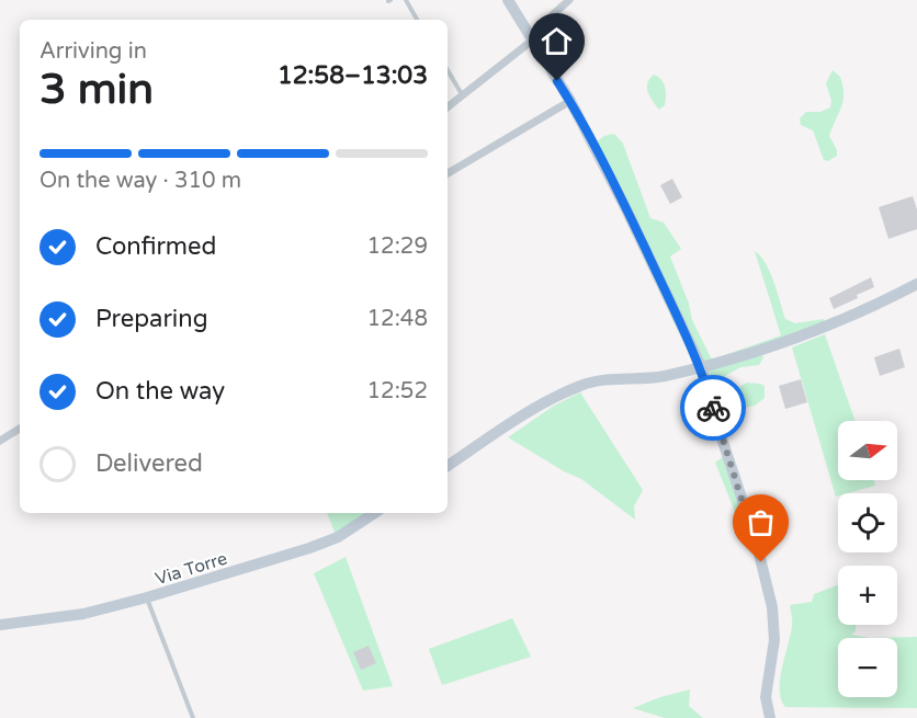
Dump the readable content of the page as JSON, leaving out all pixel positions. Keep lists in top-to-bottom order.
{
  "streets": {
    "main road": ["Via Torre"]
  },
  "north": "right",
  "page": {
    "heading": ["3 min", "Arriving in", "12:58–13:03"],
    "bar": "On the way · 310 m",
    "list": [
      ["Confirmed", "12:29"],
      ["Preparing", "12:48"],
      ["On the way", "12:52"],
      "Delivered"
    ],
    "map_buttons": ["+", "−"]
  }
}
